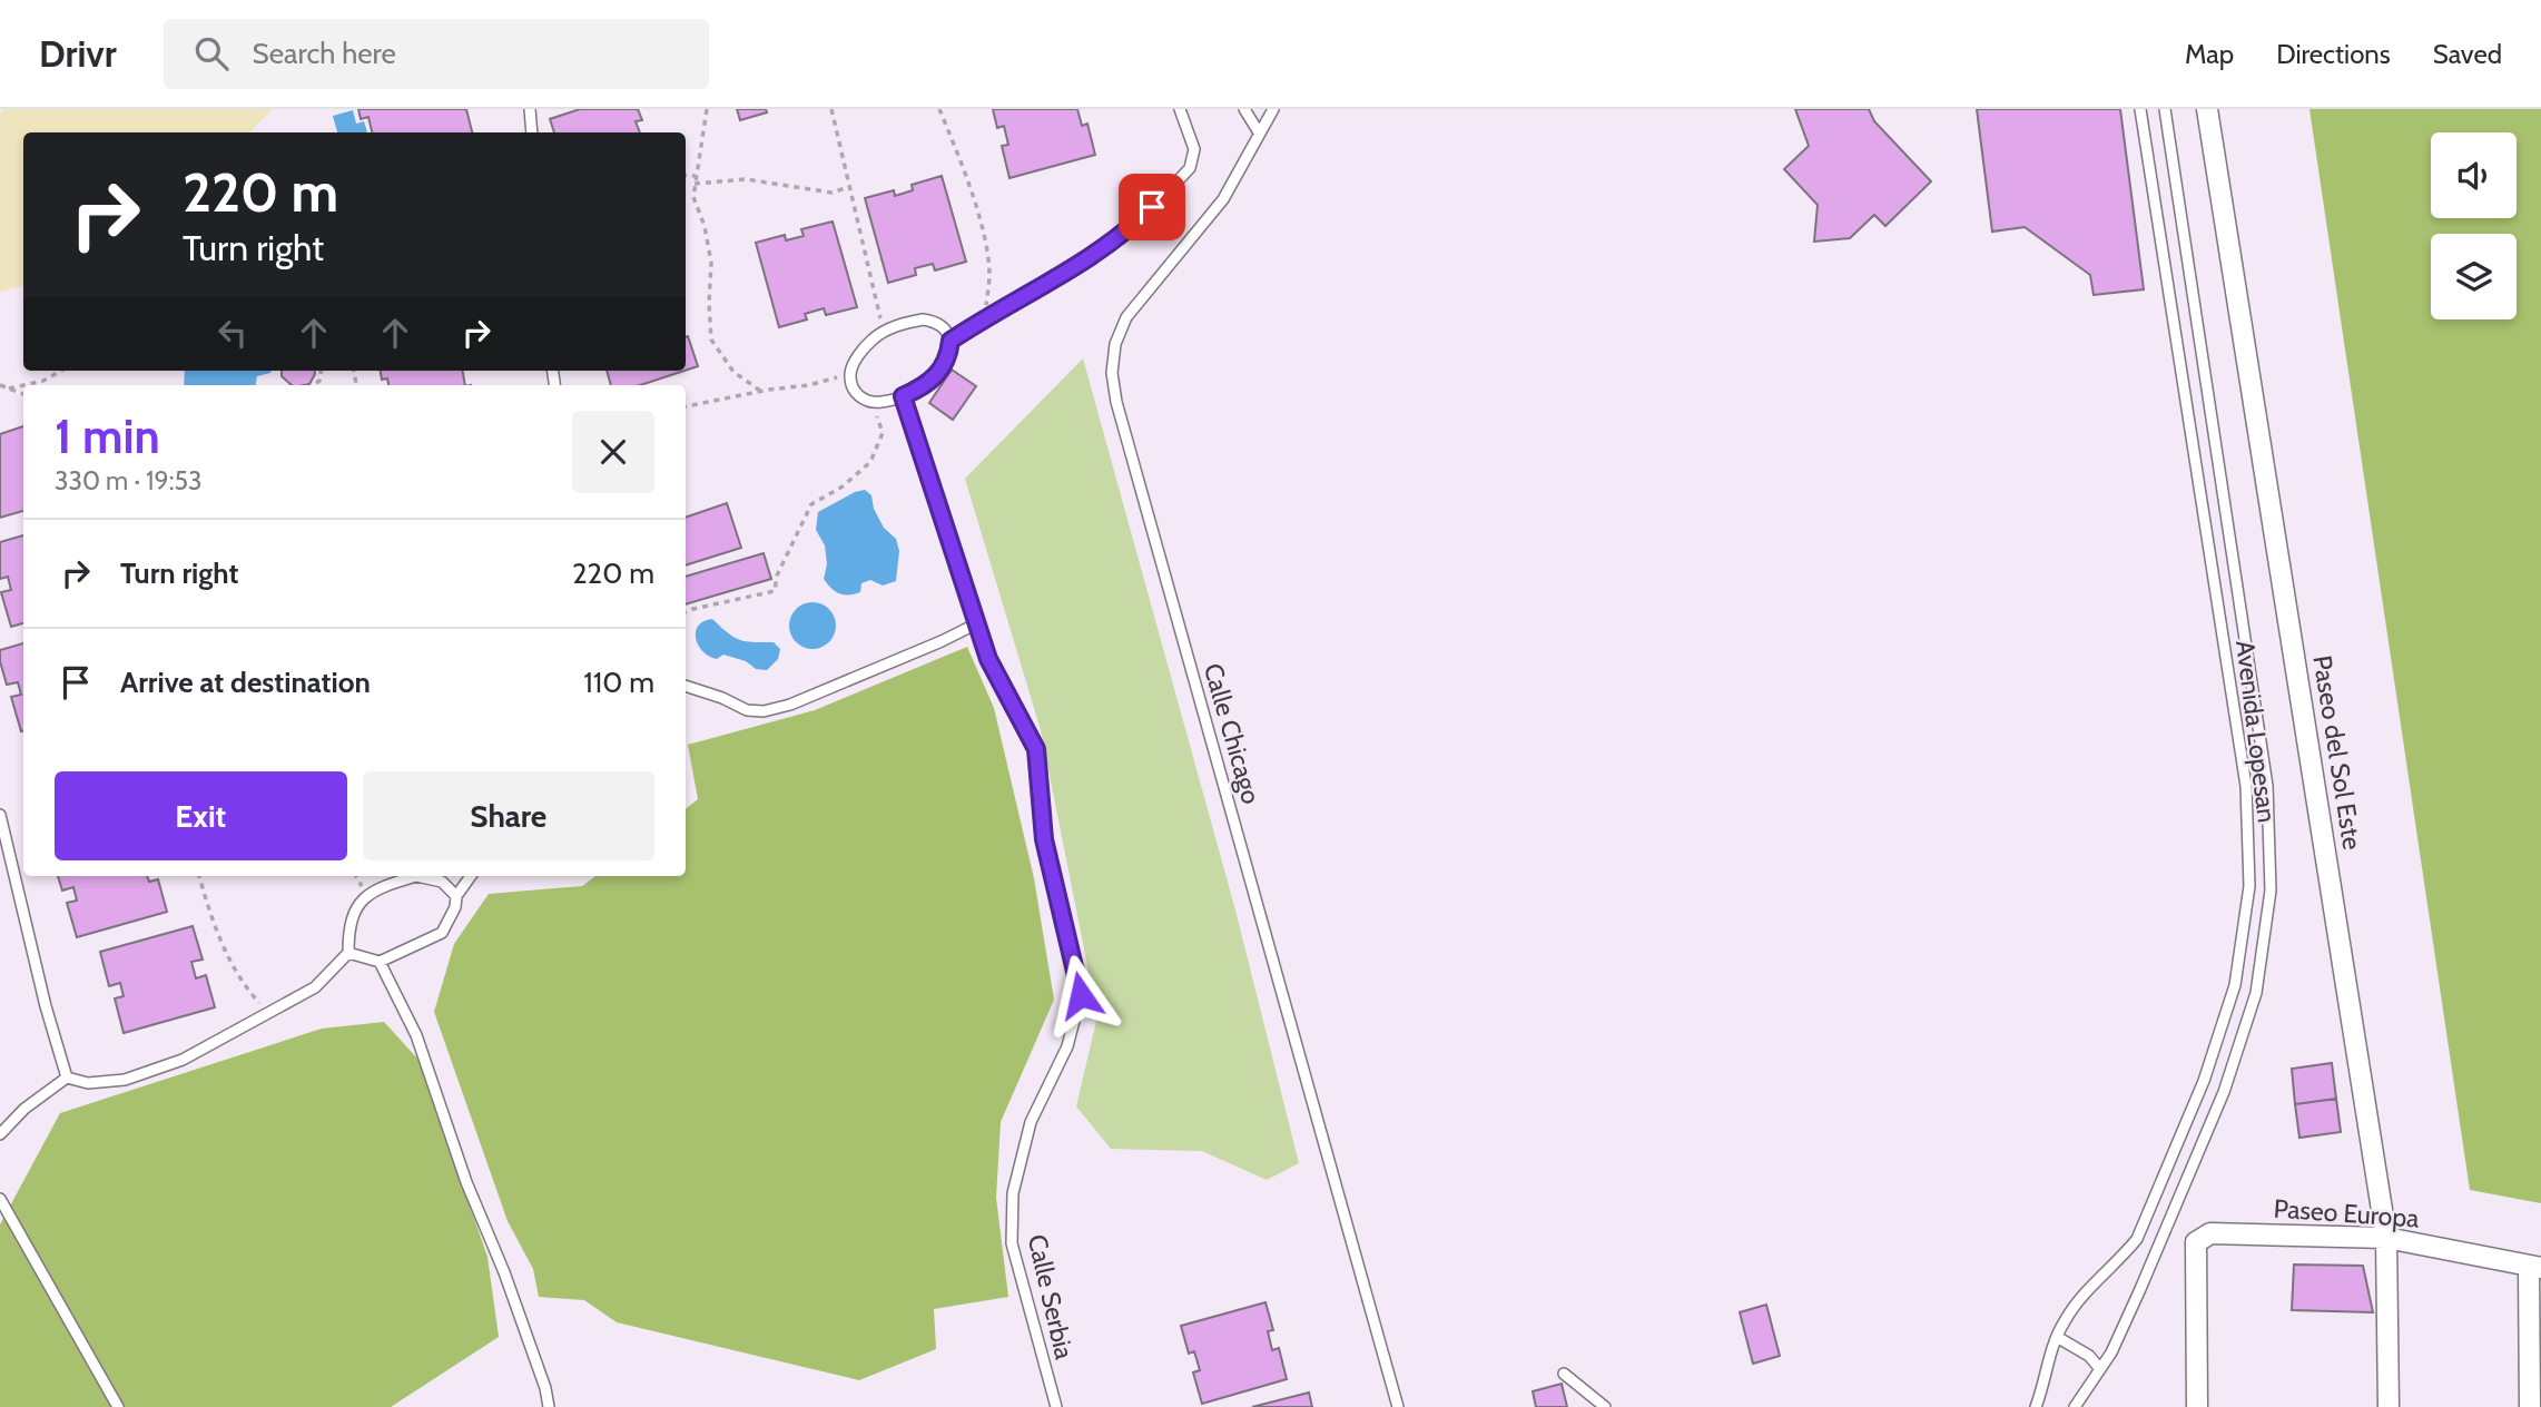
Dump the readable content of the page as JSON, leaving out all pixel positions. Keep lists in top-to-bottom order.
{
  "streets": {
    "street": ["Paseo del Sol Este", "Paseo Europa"],
    "lane": ["Avenida Lopesan", "Calle Chicago", "Calle Serbia"]
  },
  "crossings": [
    ["Paseo del Sol Este", "Paseo Europa"]
  ],
  "page": {
    "header": "Drivr",
    "search": "Search here",
    "nav": ["Map", "Directions", "Saved"],
    "turn": ["220 m", "Turn right"],
    "heading": ["1 min", "330 m · 19:53"],
    "list": [
      {
        "name": "Turn right",
        "value": "220 m"
      },
      {
        "name": "Arrive at destination",
        "value": "110 m"
      }
    ],
    "buttons": ["Exit", "Share"]
  }
}
